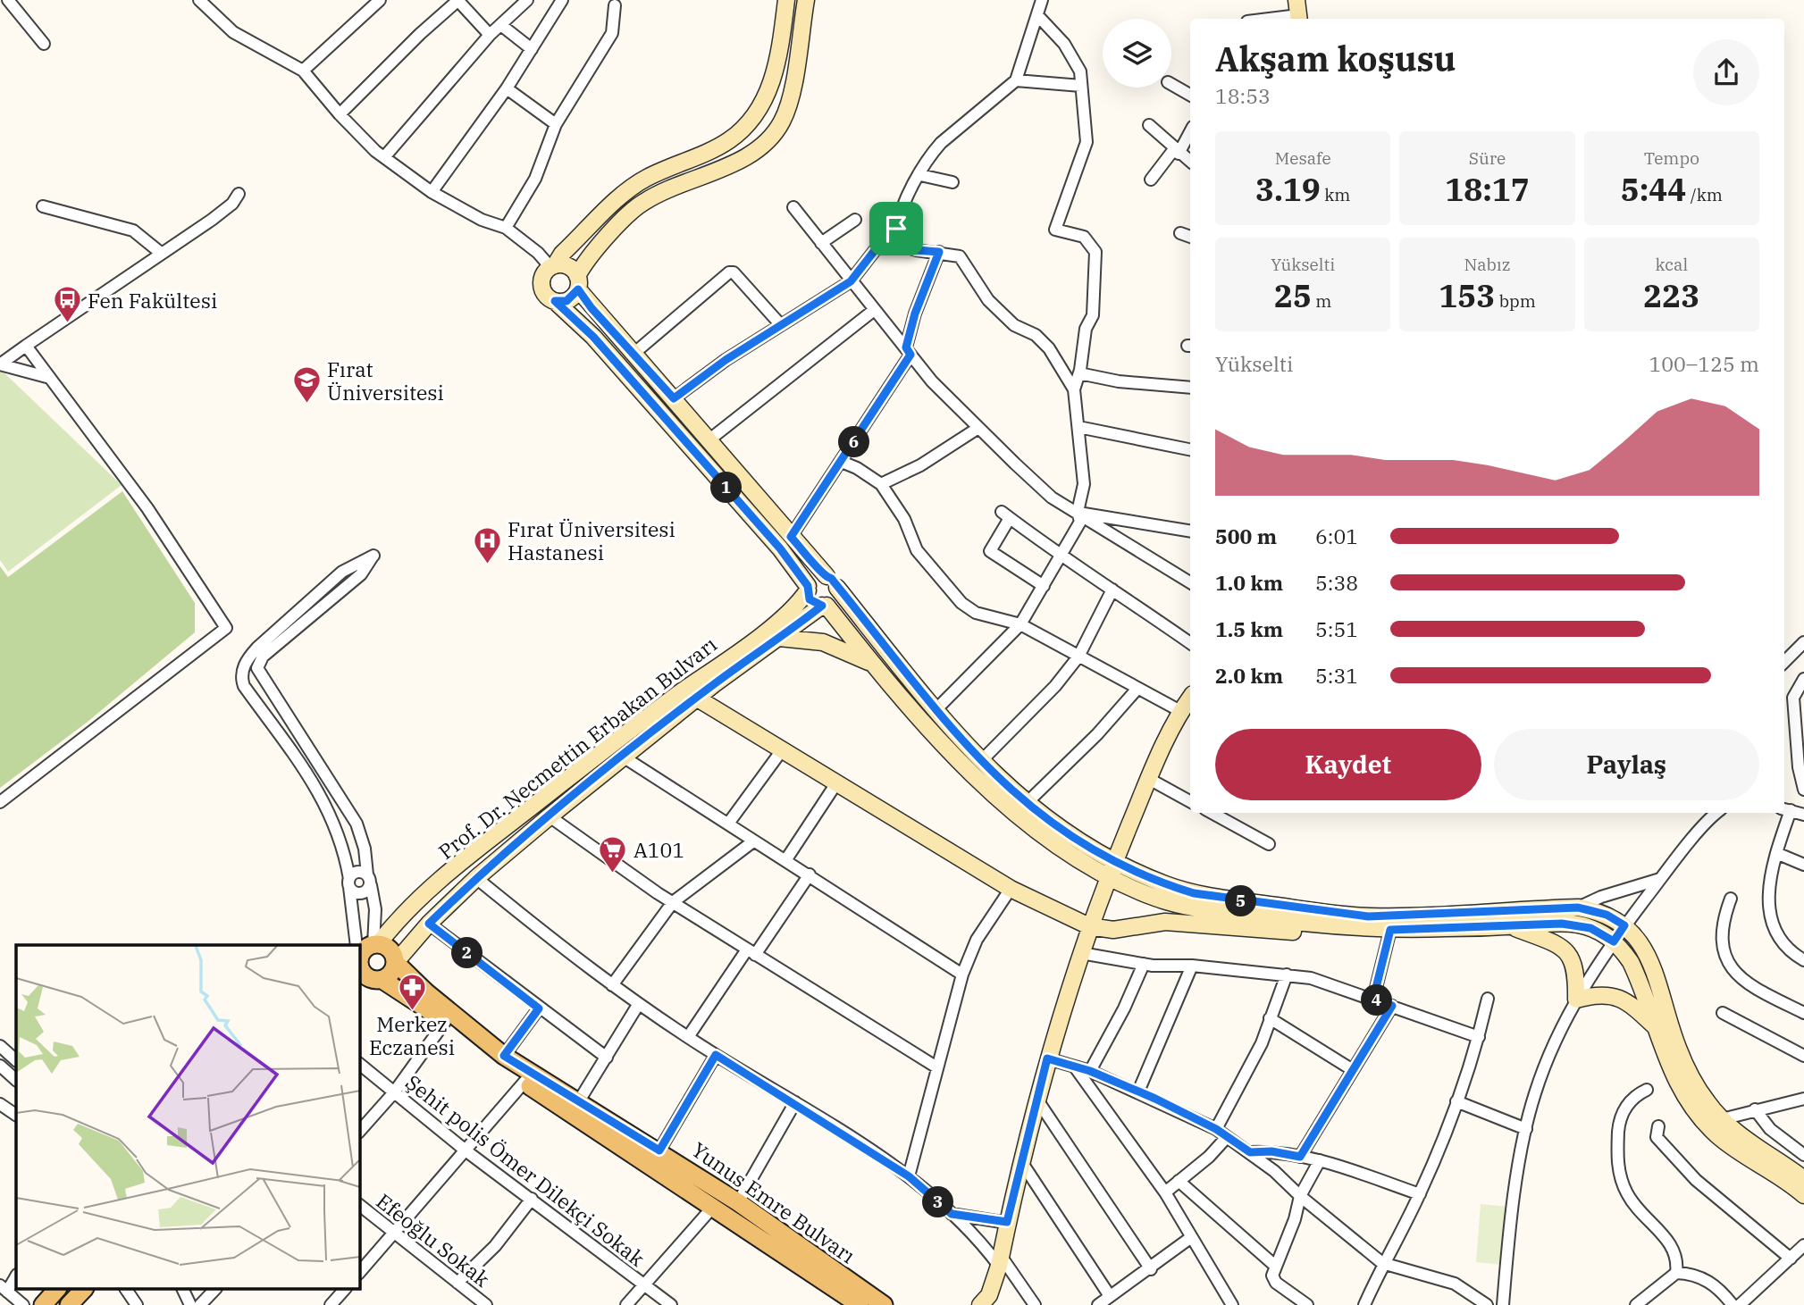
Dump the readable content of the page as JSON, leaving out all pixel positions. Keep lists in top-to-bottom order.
{
  "streets": {
    "main road": ["Prof. Dr. Necmettin Erbakan Bulvarı", "Yunus Emre Bulvarı"],
    "street": ["Şehit polis Ömer Dilekçi Sokak", "Efeoğlu Sokak"]
  },
  "crossings": [
    ["Prof. Dr. Necmettin Erbakan Bulvarı", "Yunus Emre Bulvarı"]
  ],
  "places": {
    "bus stop": ["Fen Fakültesi"],
    "school or university": ["Fırat Üniversitesi"],
    "hospital": ["Fırat Üniversitesi Hastanesi"],
    "supermarket": ["A101"],
    "pharmacy": ["Merkez Eczanesi"]
  },
  "page": {
    "heading": ["Akşam koşusu", "18:53"],
    "stats": [
      ["Mesafe", "3.19 km"],
      ["Süre", "18:17"],
      ["Tempo", "5:44 /km"],
      ["Yükselti", "25 m"],
      ["Nabız", "153 bpm"],
      ["kcal", "223"]
    ],
    "chart": ["Yükselti", "100–125 m"],
    "pins": [
      "6",
      "1",
      "5",
      "2",
      "4",
      "3"
    ],
    "list": [
      {
        "name": "500 m",
        "note": "6:01"
      },
      {
        "name": "1.0 km",
        "note": "5:38"
      },
      {
        "name": "1.5 km",
        "note": "5:51"
      },
      {
        "name": "2.0 km",
        "note": "5:31"
      }
    ],
    "buttons": ["Kaydet", "Paylaş"]
  }
}
